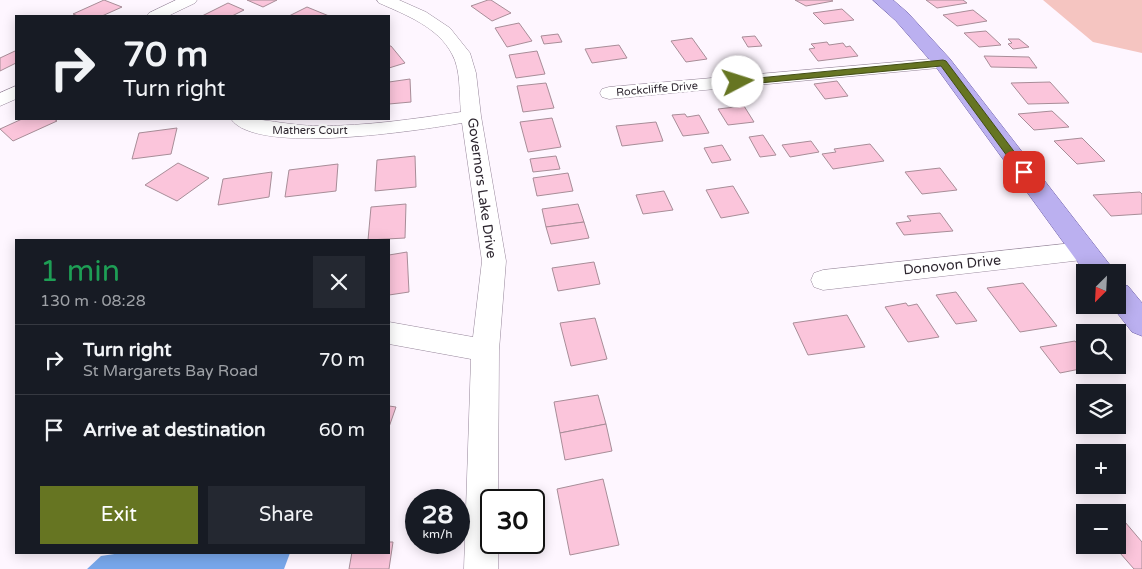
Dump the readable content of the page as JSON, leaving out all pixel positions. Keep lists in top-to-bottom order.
{
  "streets": {
    "street": [
      "Rockcliffe Drive",
      "Mathers Court",
      "Governors Lake Drive",
      "Donovon Drive"
    ]
  },
  "crossings": [
    ["Mathers Court", "Governors Lake Drive"]
  ],
  "north": "bottom left",
  "page": {
    "turn": ["70 m", "Turn right"],
    "heading": ["1 min", "130 m · 08:28"],
    "map_buttons": ["+", "−"],
    "list": [
      {
        "name": "Turn right",
        "note": "St Margarets Bay Road",
        "value": "70 m"
      },
      {
        "name": "Arrive at destination",
        "value": "60 m"
      }
    ],
    "buttons": ["Exit", "Share"],
    "speed": "28 km/h",
    "limit": "30"
  }
}
